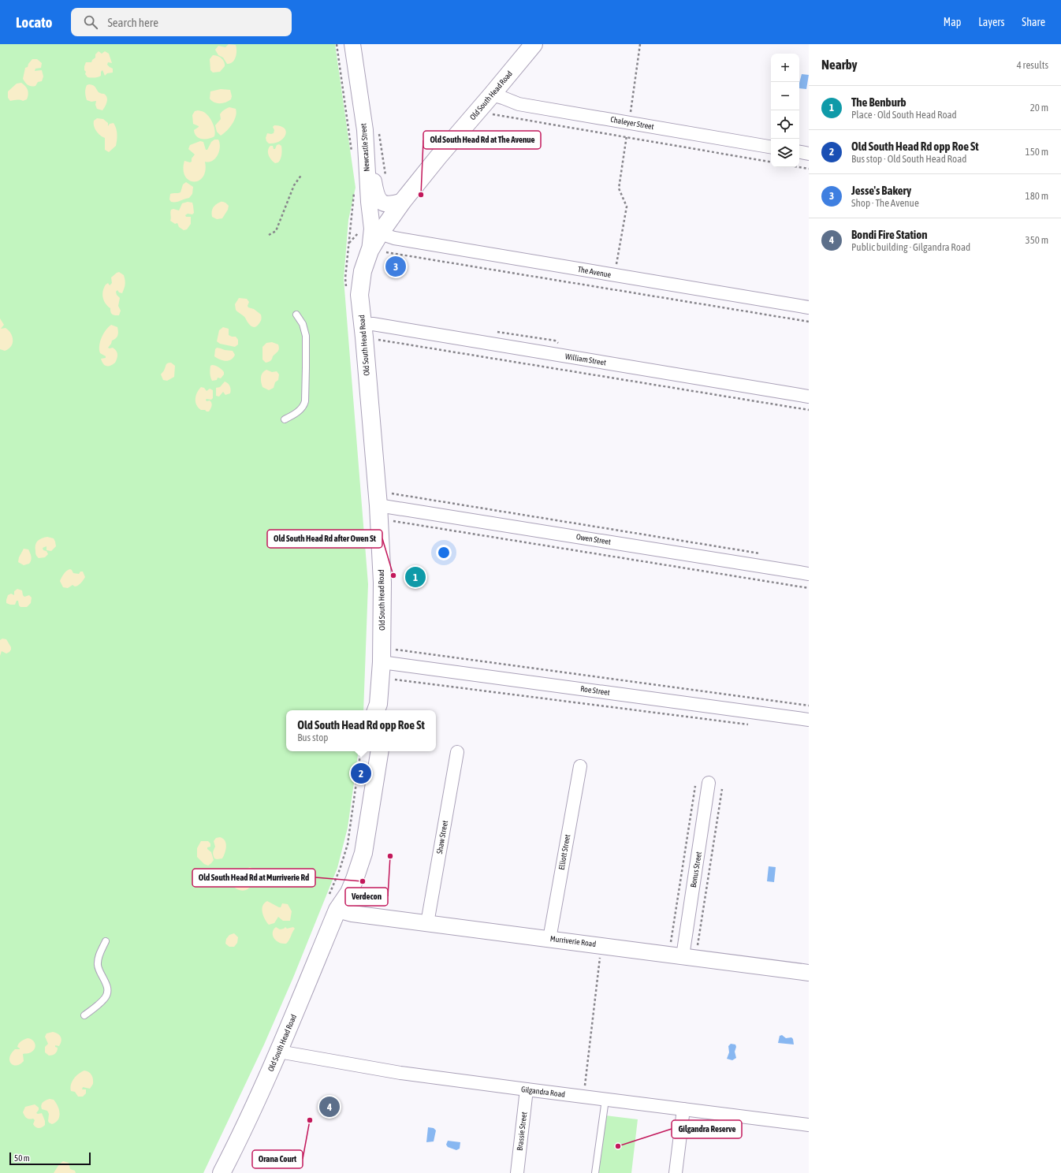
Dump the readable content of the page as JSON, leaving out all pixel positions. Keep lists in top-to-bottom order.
{
  "streets": {
    "main road": ["Old South Head Road"],
    "street": [
      "Chaleyer Street",
      "Newcastle Street",
      "The Avenue",
      "William Street",
      "Owen Street",
      "Roe Street",
      "Shaw Street",
      "Elliott Street",
      "Bonus Street",
      "Murriverie Road",
      "Gilgandra Road",
      "Brassie Street"
    ]
  },
  "crossings": [
    ["Old South Head Road", "Chaleyer Street"],
    ["Old South Head Road", "Newcastle Street"],
    ["Old South Head Road", "The Avenue"],
    ["Old South Head Road", "William Street"],
    ["Old South Head Road", "Owen Street"],
    ["Old South Head Road", "Roe Street"],
    ["Old South Head Road", "Murriverie Road"],
    ["Old South Head Road", "Gilgandra Road"],
    ["Shaw Street", "Murriverie Road"],
    ["Elliott Street", "Murriverie Road"],
    ["Bonus Street", "Murriverie Road"],
    ["Gilgandra Road", "Brassie Street"]
  ],
  "places": [
    "Old South Head Rd at The Avenue",
    "Old South Head Rd after Owen St",
    "Verdecon",
    "Old South Head Rd at Murriverie Rd",
    "Orana Court",
    "Gilgandra Reserve"
  ],
  "scale_bar": "50 m",
  "page": {
    "header": "Locato",
    "search": "Search here",
    "nav": ["Map", "Layers", "Share"],
    "heading": ["Nearby", "4 results"],
    "map_buttons": ["+", "−"],
    "list": [
      {
        "mark": "1",
        "name": "The Benburb",
        "note": "Place · Old South Head Road",
        "value": "20 m"
      },
      {
        "mark": "2",
        "name": "Old South Head Rd opp Roe St",
        "note": "Bus stop · Old South Head Road",
        "value": "150 m"
      },
      {
        "mark": "3",
        "name": "Jesse's Bakery",
        "note": "Shop · The Avenue",
        "value": "180 m"
      },
      {
        "mark": "4",
        "name": "Bondi Fire Station",
        "note": "Public building · Gilgandra Road",
        "value": "350 m"
      }
    ],
    "pins": [
      "3",
      "1",
      "2",
      "4"
    ],
    "popup": ["Old South Head Rd opp Roe St", "Bus stop"],
    "scale": "50 m"
  }
}
